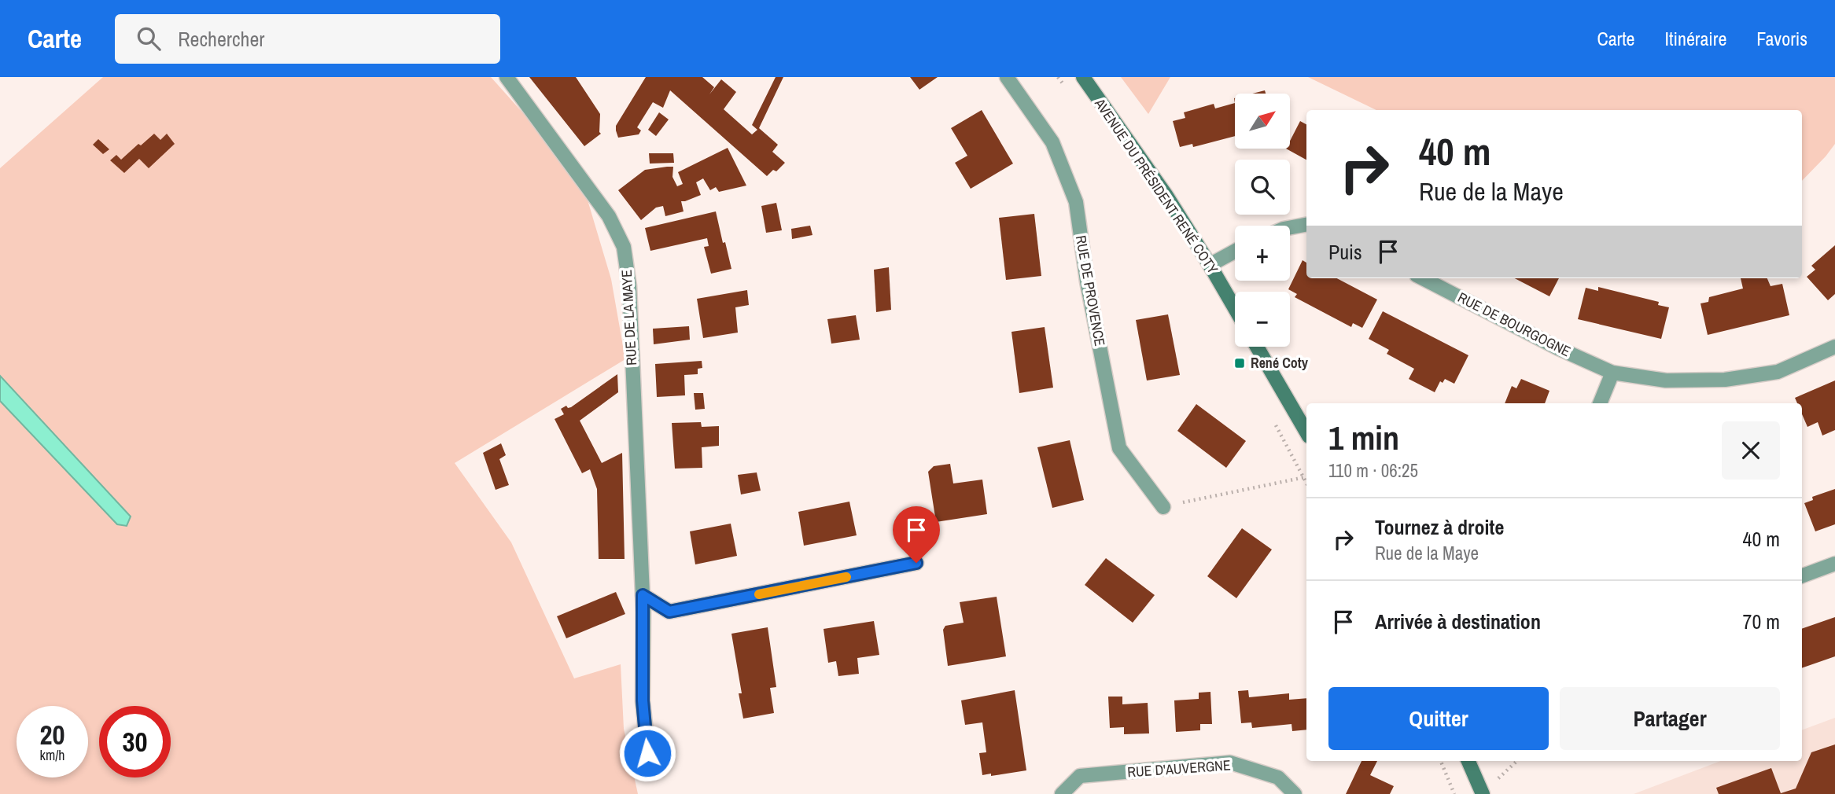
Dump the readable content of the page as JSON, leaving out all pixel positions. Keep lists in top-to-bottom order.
{
  "streets": {
    "street": [
      "AVENUE DU PRÉSIDENT RENÉ COTY",
      "RUE DE PROVENCE",
      "RUE DE LA MAYE",
      "RUE DE BOURGOGNE",
      "RUE D'AUVERGNE"
    ]
  },
  "places": {
    "transit": ["René Coty"]
  },
  "north": "top right",
  "page": {
    "header": "Carte",
    "search": "Rechercher",
    "nav": ["Carte", "Itinéraire", "Favoris"],
    "map_buttons": ["+", "−"],
    "turn": ["40 m", "Rue de la Maye"],
    "then": "Puis",
    "heading": ["1 min", "110 m · 06:25"],
    "list": [
      {
        "name": "Tournez à droite",
        "note": "Rue de la Maye",
        "value": "40 m"
      },
      {
        "name": "Arrivée à destination",
        "value": "70 m"
      }
    ],
    "buttons": ["Quitter", "Partager"],
    "speed": "20 km/h",
    "limit": "30"
  }
}
